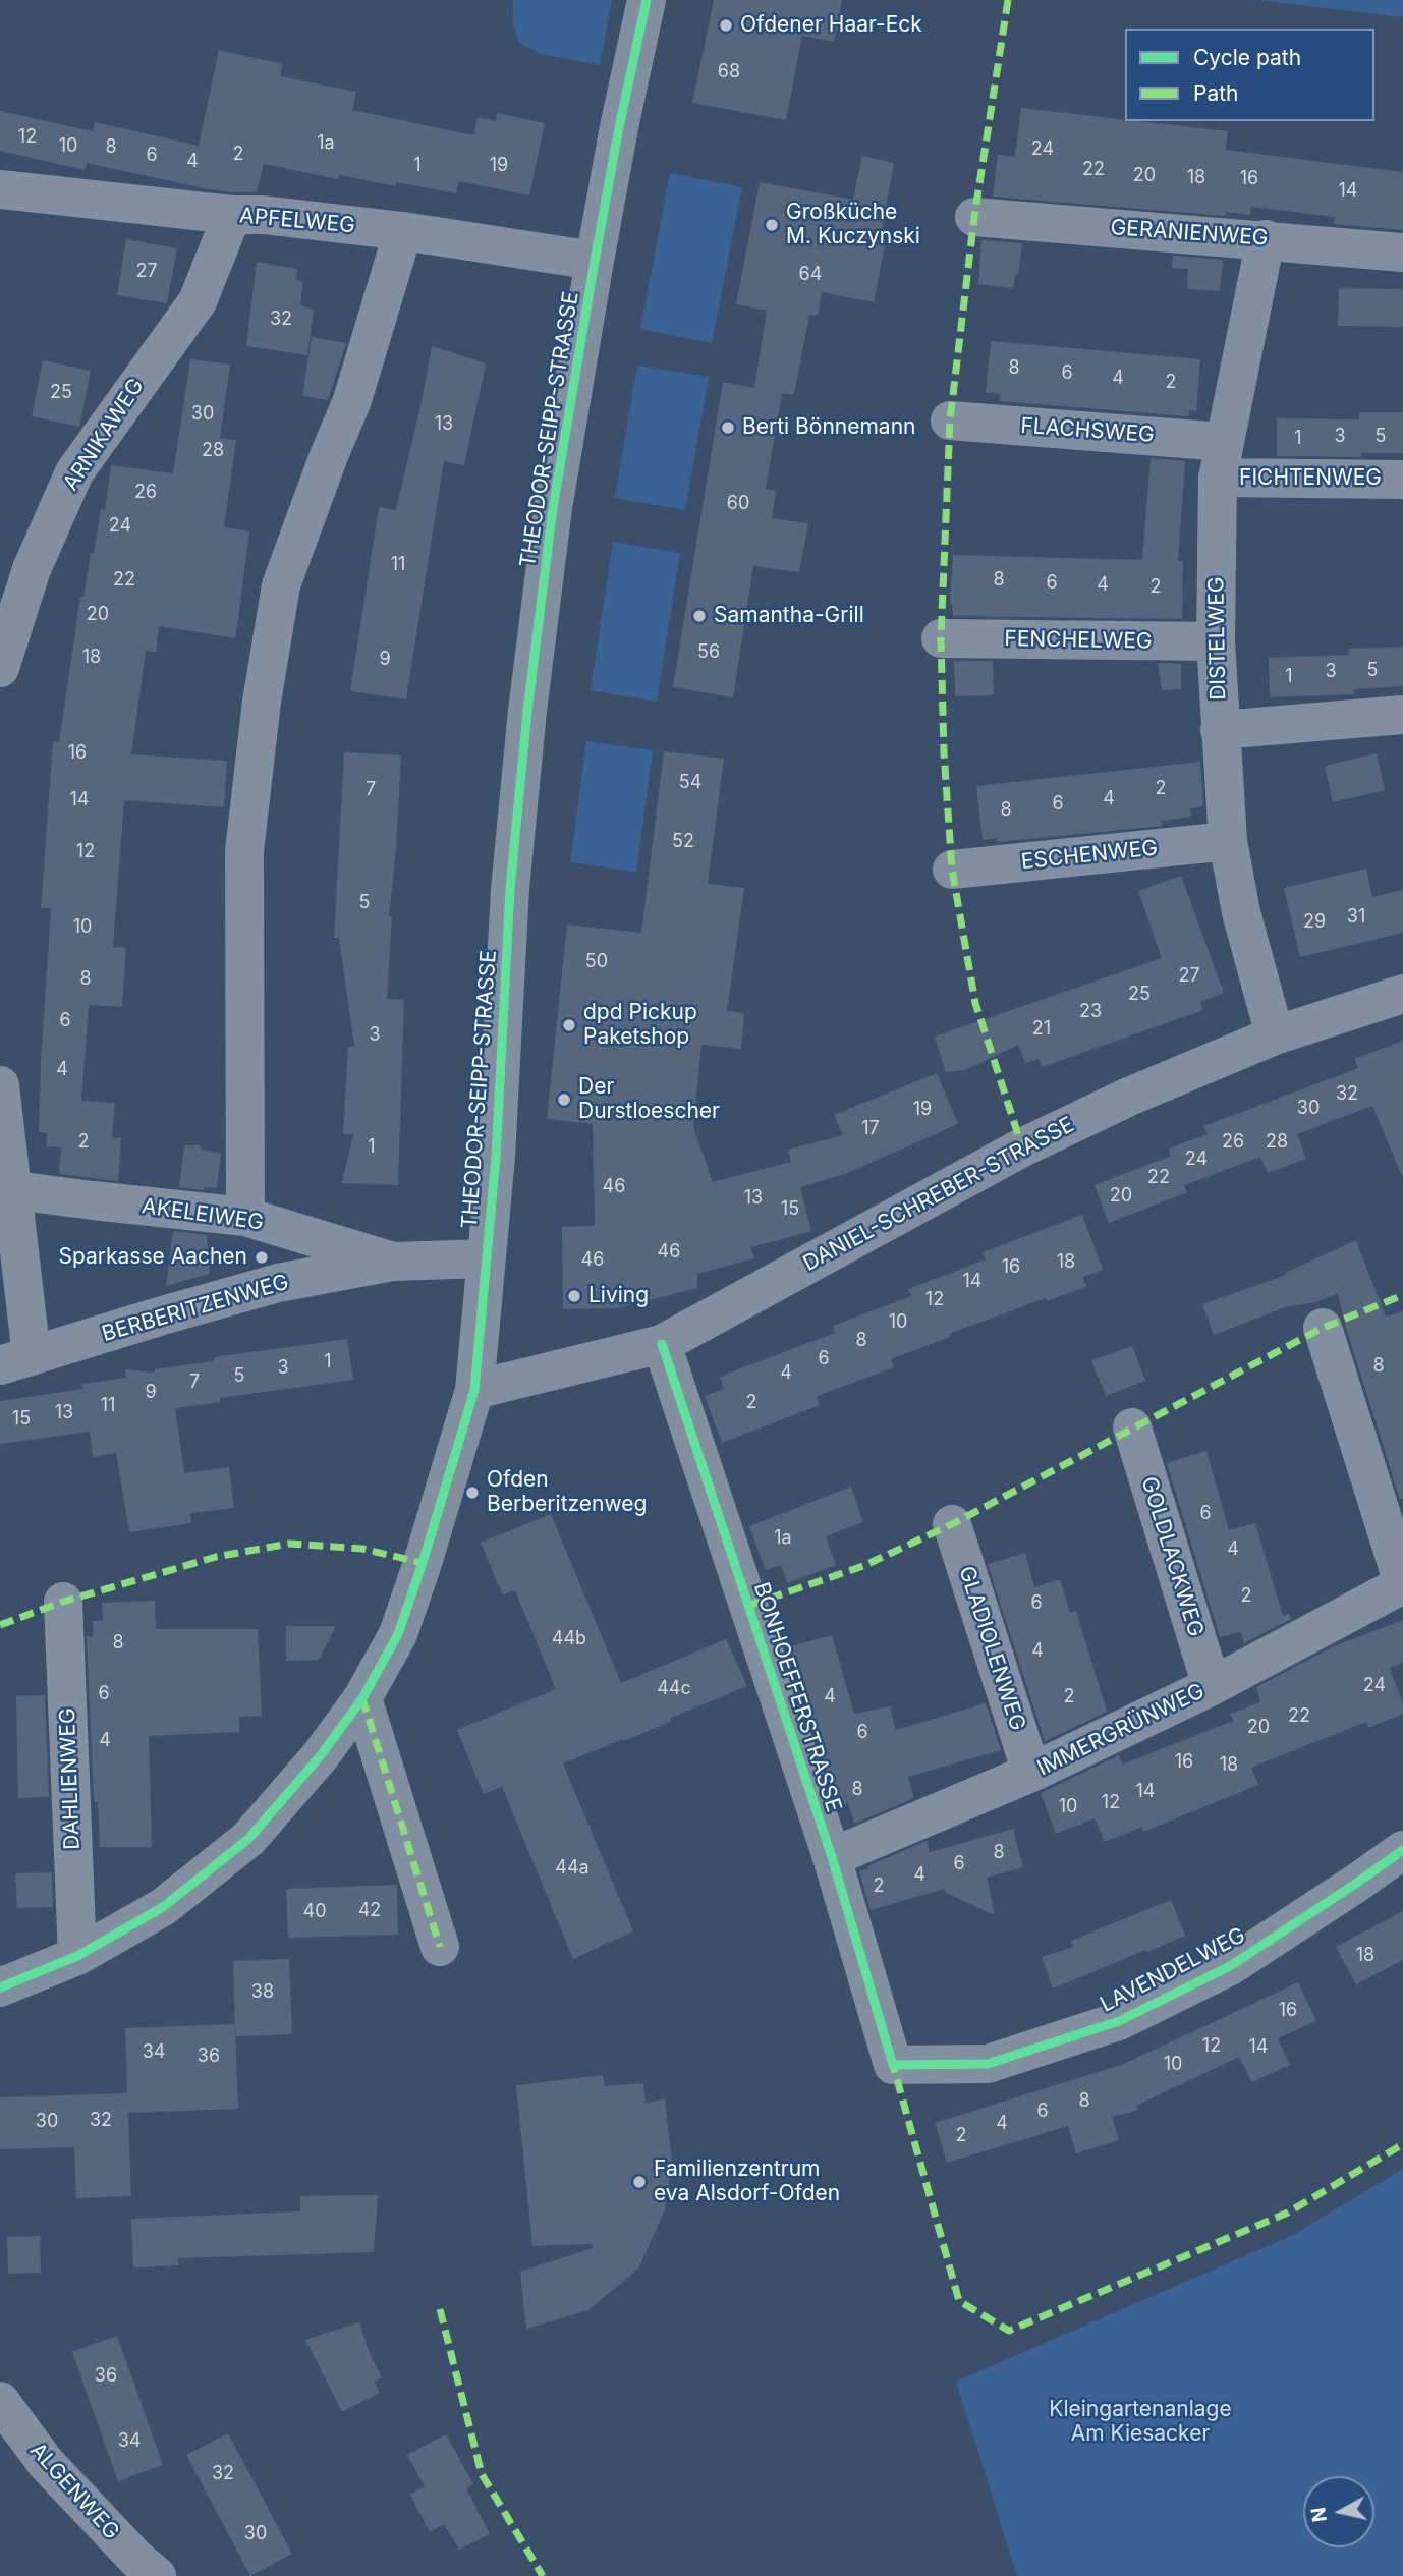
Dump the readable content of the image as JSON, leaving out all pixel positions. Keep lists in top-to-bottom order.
{
  "streets": {
    "street": [
      "APFELWEG",
      "GERANIENWEG",
      "THEODOR-SEIPP-STRASSE",
      "FLACHSWEG",
      "ARNIKAWEG",
      "FICHTENWEG",
      "DISTELWEG",
      "FENCHELWEG",
      "ESCHENWEG",
      "DANIEL-SCHREBER-STRASSE",
      "AKELEIWEG",
      "BERBERITZENWEG",
      "GOLDLACKWEG",
      "GLADIOLENWEG",
      "BONHOEFFERSTRASSE",
      "IMMERGRÜNWEG",
      "DAHLIENWEG",
      "LAVENDELWEG",
      "ALGENWEG"
    ]
  },
  "crossings": [
    ["APFELWEG", "THEODOR-SEIPP-STRASSE"],
    ["APFELWEG", "ARNIKAWEG"],
    ["GERANIENWEG", "DISTELWEG"],
    ["THEODOR-SEIPP-STRASSE", "DANIEL-SCHREBER-STRASSE"],
    ["THEODOR-SEIPP-STRASSE", "AKELEIWEG"],
    ["THEODOR-SEIPP-STRASSE", "DAHLIENWEG"],
    ["FLACHSWEG", "FICHTENWEG"],
    ["FLACHSWEG", "DISTELWEG"],
    ["FICHTENWEG", "DISTELWEG"],
    ["DISTELWEG", "FENCHELWEG"],
    ["DISTELWEG", "ESCHENWEG"],
    ["DISTELWEG", "DANIEL-SCHREBER-STRASSE"],
    ["DANIEL-SCHREBER-STRASSE", "BONHOEFFERSTRASSE"],
    ["AKELEIWEG", "BERBERITZENWEG"],
    ["GOLDLACKWEG", "IMMERGRÜNWEG"],
    ["GLADIOLENWEG", "IMMERGRÜNWEG"],
    ["BONHOEFFERSTRASSE", "IMMERGRÜNWEG"],
    ["BONHOEFFERSTRASSE", "LAVENDELWEG"]
  ],
  "parks": ["Kleingartenanlage Am Kiesacker"],
  "places": [
    "Ofdener Haar-Eck",
    "Großküche M. Kuczynski",
    "Berti Bönnemann",
    "Samantha-Grill",
    "dpd Pickup Paketshop",
    "Der Durstloescher",
    "Sparkasse Aachen",
    "Living",
    "Ofden Berberitzenweg",
    "Familienzentrum eva Alsdorf-Ofden"
  ],
  "house_numbers": [
    "68",
    "12",
    "1a",
    "10",
    "8",
    "24",
    "2",
    "6",
    "4",
    "1",
    "19",
    "22",
    "20",
    "18",
    "16",
    "14",
    "27",
    "64",
    "32",
    "8",
    "6",
    "4",
    "2",
    "25",
    "30",
    "13",
    "3",
    "5",
    "1",
    "28",
    "26",
    "60",
    "24",
    "11",
    "22",
    "8",
    "6",
    "4",
    "2",
    "20",
    "56",
    "18",
    "9",
    "5",
    "3",
    "1",
    "16",
    "54",
    "2",
    "7",
    "4",
    "14",
    "6",
    "8",
    "52",
    "12",
    "5",
    "31",
    "29",
    "10",
    "50",
    "27",
    "8",
    "25",
    "23",
    "6",
    "21",
    "3",
    "4",
    "32",
    "30",
    "19",
    "17",
    "2",
    "26",
    "28",
    "1",
    "24",
    "22",
    "46",
    "20",
    "13",
    "15",
    "46",
    "46",
    "18",
    "16",
    "14",
    "12",
    "10",
    "8",
    "6",
    "1",
    "8",
    "3",
    "4",
    "5",
    "7",
    "9",
    "2",
    "11",
    "13",
    "15",
    "6",
    "1a",
    "4",
    "2",
    "6",
    "44b",
    "8",
    "4",
    "24",
    "44c",
    "6",
    "4",
    "2",
    "22",
    "20",
    "6",
    "4",
    "16",
    "18",
    "8",
    "14",
    "12",
    "10",
    "8",
    "6",
    "44a",
    "4",
    "2",
    "42",
    "40",
    "18",
    "38",
    "16",
    "12",
    "14",
    "34",
    "36",
    "10",
    "8",
    "6",
    "32",
    "30",
    "4",
    "2",
    "36",
    "34",
    "32",
    "30"
  ],
  "legend": ["Cycle path", "Path"],
  "north": "left"
}
